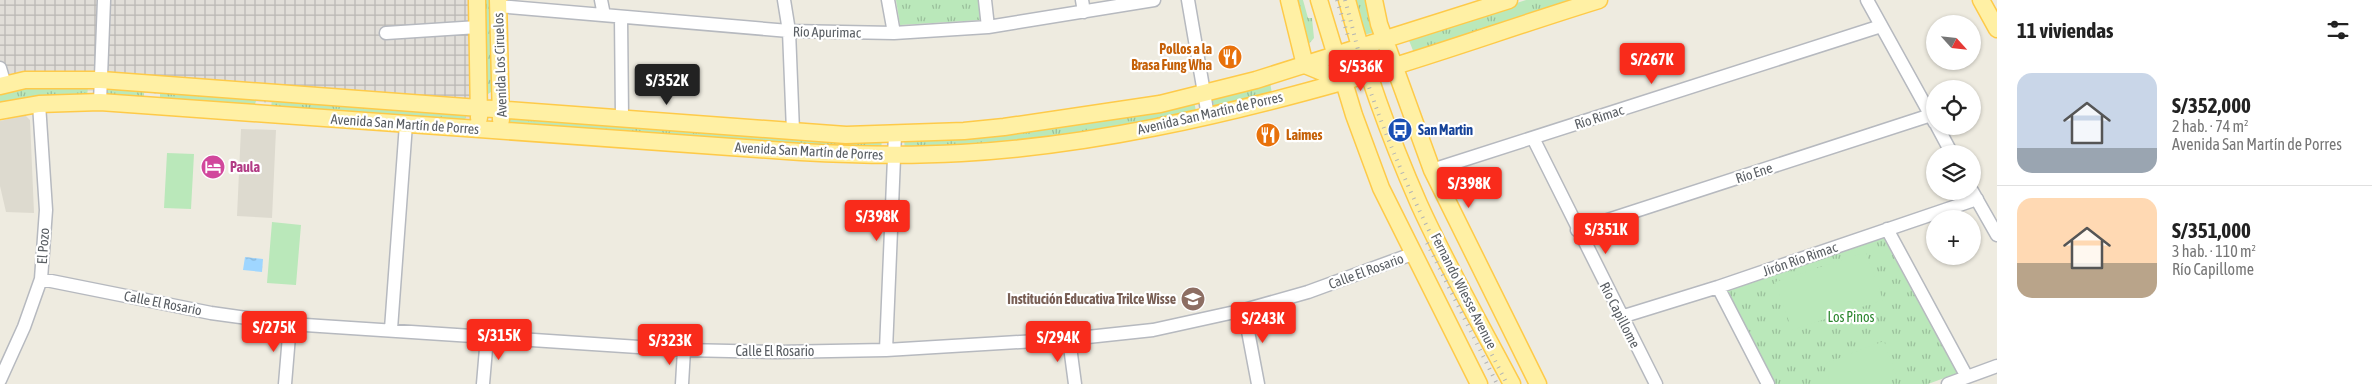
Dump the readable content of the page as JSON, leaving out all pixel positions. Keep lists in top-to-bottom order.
{
  "streets": {
    "main road": ["Avenida Los Ciruelos", "Avenida San Martín de Porres", "Fernando Wiesse Avenue"],
    "street": [
      "Río Apurimac",
      "Río Rimac",
      "Río Ene",
      "El Pozo",
      "Jirón Río Rimac",
      "Calle El Rosario",
      "Río Capillome"
    ]
  },
  "crossings": [
    ["Río Apurimac", "Avenida Los Ciruelos"],
    ["Avenida Los Ciruelos", "Avenida San Martín de Porres"],
    ["Avenida San Martín de Porres", "El Pozo"],
    ["Avenida San Martín de Porres", "Fernando Wiesse Avenue"],
    ["Río Rimac", "Fernando Wiesse Avenue"],
    ["Río Rimac", "Río Capillome"],
    ["Río Ene", "Río Capillome"],
    ["El Pozo", "Calle El Rosario"],
    ["Jirón Río Rimac", "Río Capillome"]
  ],
  "parks": ["Los Pinos"],
  "places": {
    "restaurant": ["Pollos a la Brasa Fung Wha", "Laimes"],
    "bus stop": ["San Martin"],
    "hotel": ["Paula"],
    "school or university": ["Institución Educativa Trilce Wisse"]
  },
  "north": "bottom right",
  "page": {
    "heading": "11 viviendas",
    "map_buttons": "+",
    "price": [
      "S/267K",
      "S/536K",
      "S/352K",
      "S/398K",
      "S/398K",
      "S/351K",
      "S/243K",
      "S/275K",
      "S/315K",
      "S/294K",
      "S/323K"
    ],
    "list": [
      {
        "name": "S/352,000",
        "note": "2 hab. · 74 m² · Avenida San Martín de Porres"
      },
      {
        "name": "S/351,000",
        "note": "3 hab. · 110 m² · Río Capillome"
      }
    ]
  }
}
